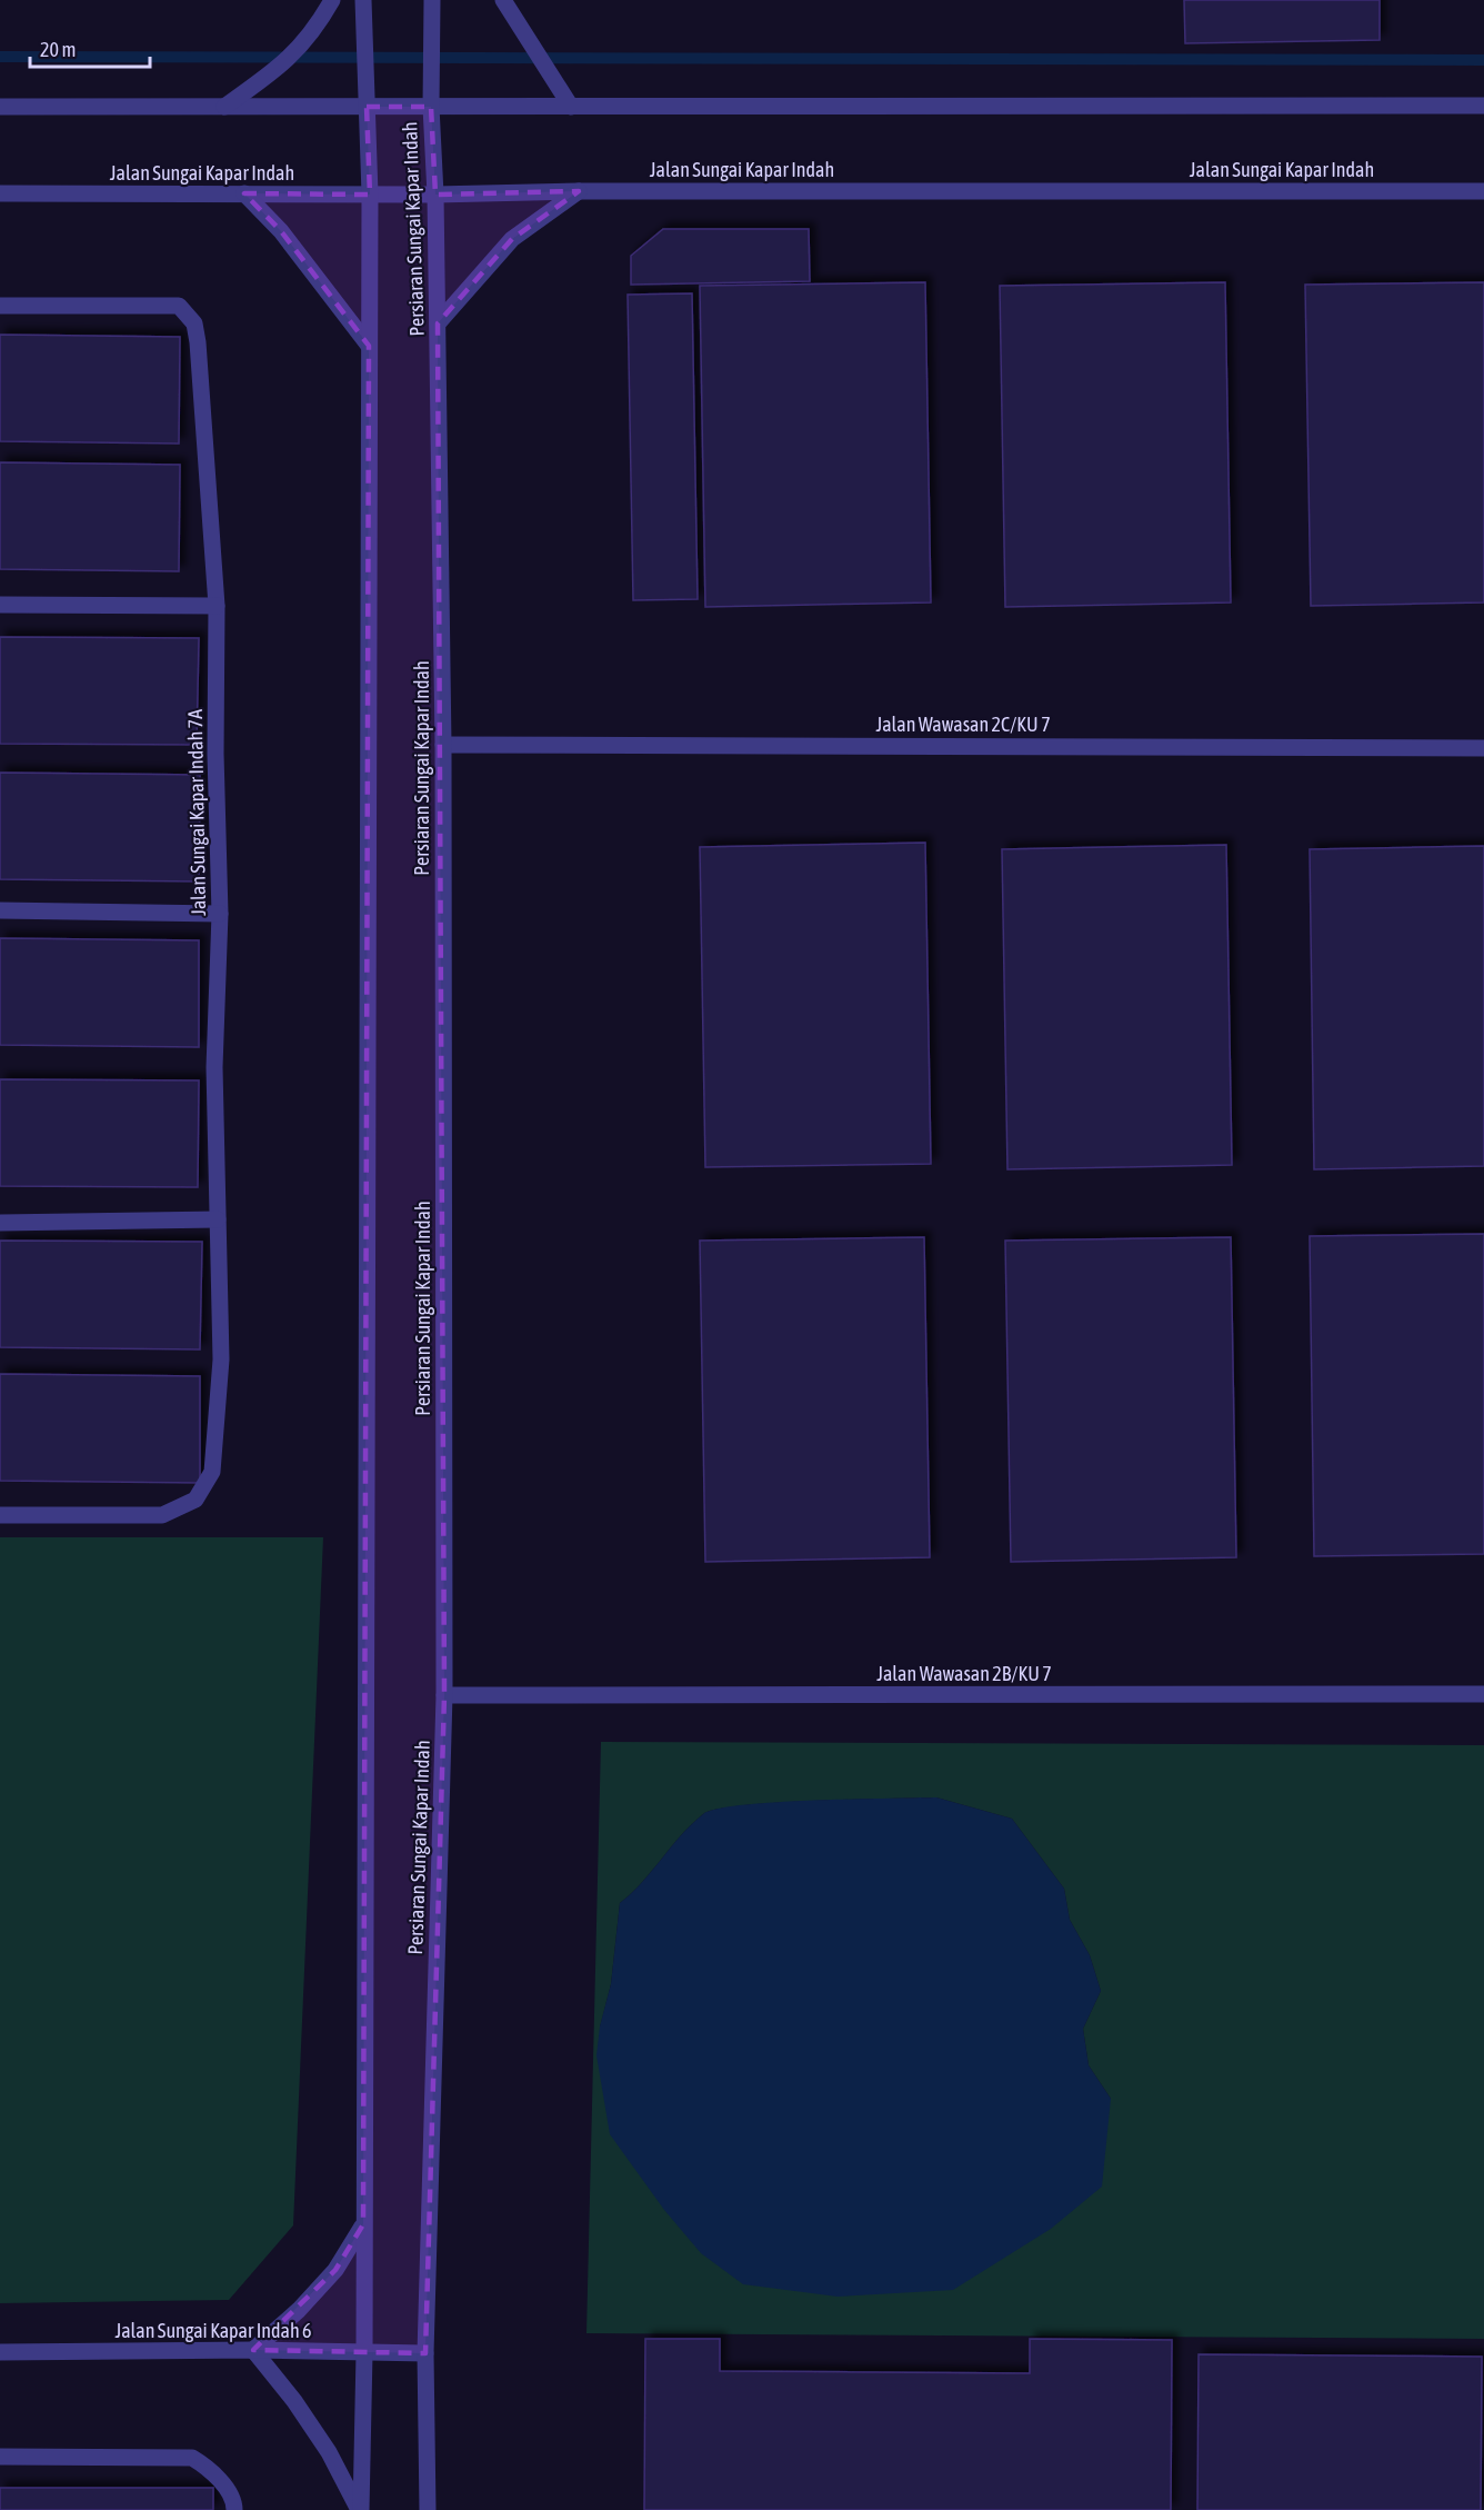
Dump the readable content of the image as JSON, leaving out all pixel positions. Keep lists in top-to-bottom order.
{
  "streets": {
    "street": [
      "Jalan Sungai Kapar Indah",
      "Persiaran Sungai Kapar Indah",
      "Jalan Wawasan 2C/KU 7",
      "Jalan Sungai Kapar Indah 7A",
      "Jalan Wawasan 2B/KU 7",
      "Jalan Sungai Kapar Indah 6"
    ]
  },
  "crossings": [
    ["Jalan Sungai Kapar Indah", "Persiaran Sungai Kapar Indah"],
    ["Persiaran Sungai Kapar Indah", "Jalan Wawasan 2C/KU 7"],
    ["Persiaran Sungai Kapar Indah", "Jalan Wawasan 2B/KU 7"],
    ["Persiaran Sungai Kapar Indah", "Jalan Sungai Kapar Indah 6"]
  ],
  "scale_bar": "20 m"
}
